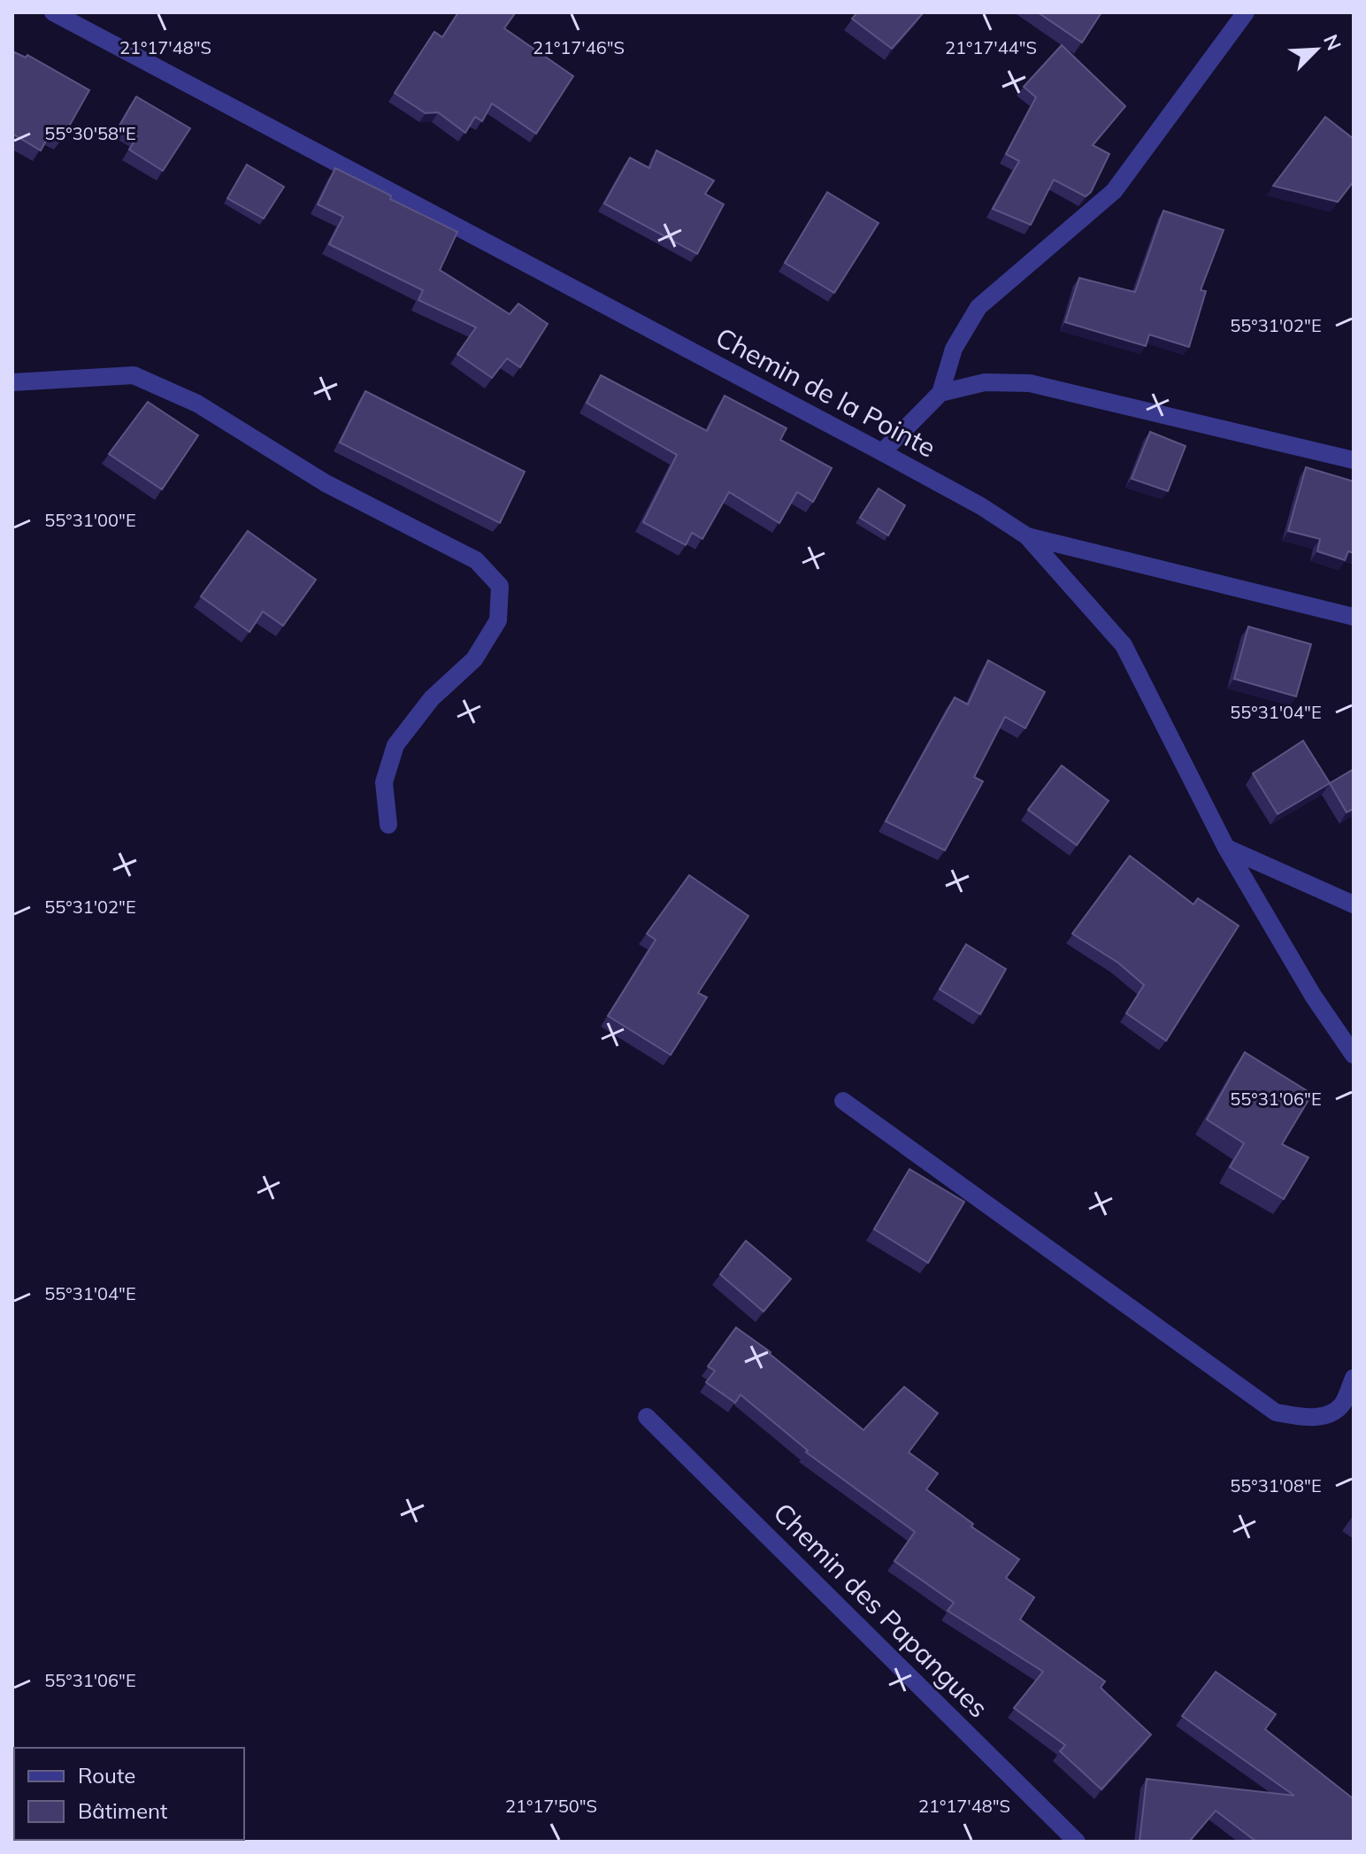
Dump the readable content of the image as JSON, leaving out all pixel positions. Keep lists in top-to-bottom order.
{
  "streets": {
    "street": ["Chemin de la Pointe", "Chemin des Papangues"]
  },
  "legend": ["Route", "Bâtiment"],
  "north": "top right",
  "coordinates": [
    "21°17'48\"S",
    "21°17'46\"S",
    "21°17'44\"S",
    "55°30'58\"E",
    "55°31'02\"E",
    "55°31'00\"E",
    "55°31'04\"E",
    "55°31'06\"E",
    "55°31'08\"E",
    "21°17'50\"S"
  ]
}
